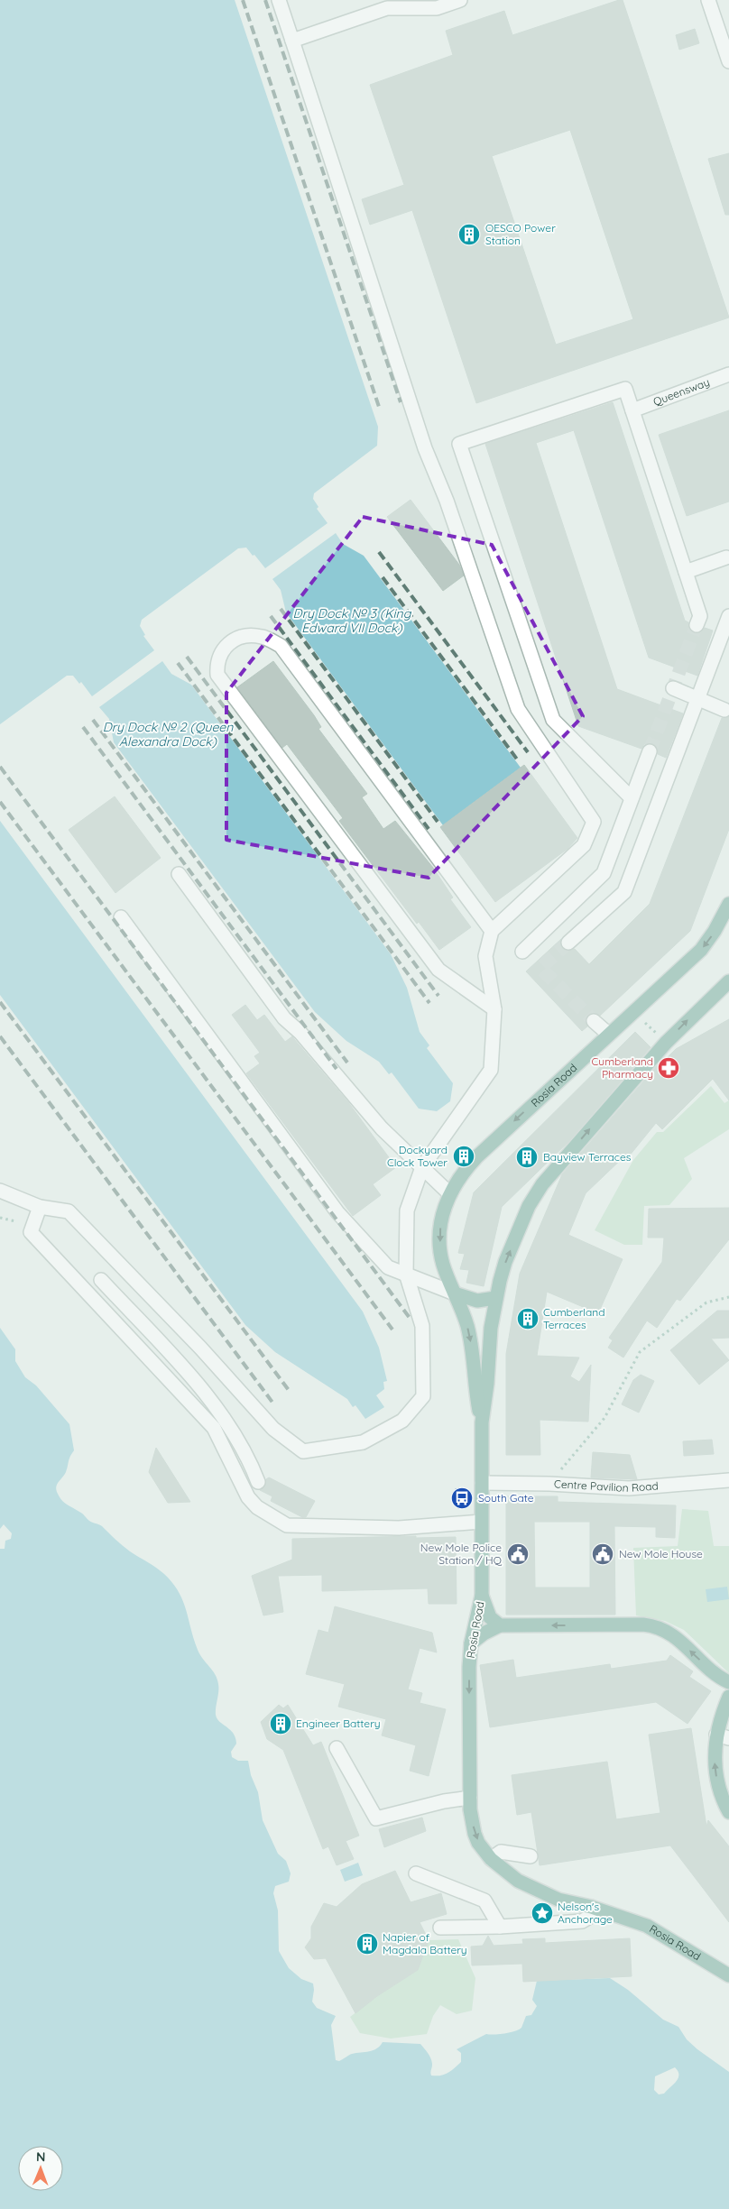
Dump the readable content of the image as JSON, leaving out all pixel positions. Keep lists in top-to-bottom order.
{
  "streets": {
    "main road": ["Rosia Road"],
    "street": ["Queensway", "Centre Pavilion Road"]
  },
  "crossings": [
    ["Rosia Road", "Centre Pavilion Road"]
  ],
  "water": ["Dry Dock № 3 (King Edward VII Dock)", "Dry Dock № 2 (Queen Alexandra Dock)"],
  "places": {
    "building": [
      "OESCO Power Station",
      "Dockyard Clock Tower",
      "Bayview Terraces",
      "Cumberland Terraces",
      "Engineer Battery",
      "Napier of Magdala Battery"
    ],
    "pharmacy": ["Cumberland Pharmacy"],
    "bus stop": ["South Gate"],
    "public building": ["New Mole Police Station / HQ", "New Mole House"],
    "place": ["Nelson's Anchorage"]
  },
  "north": "top"
}
